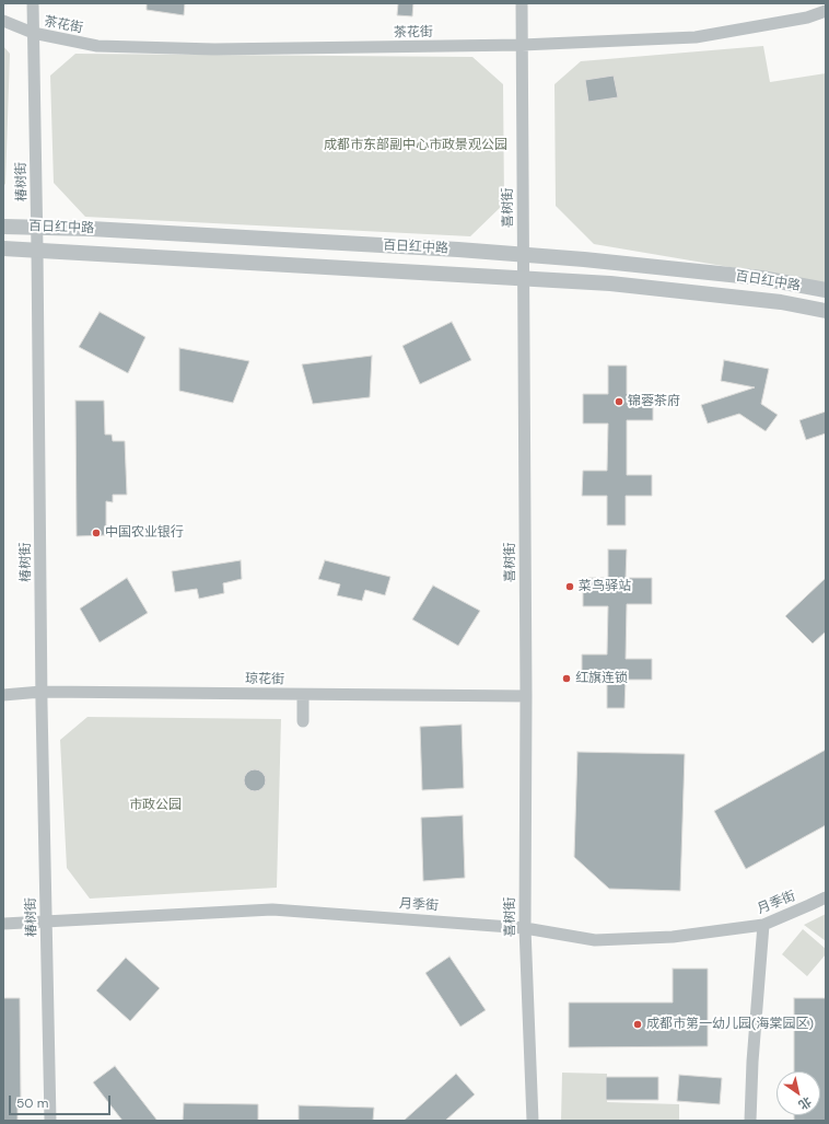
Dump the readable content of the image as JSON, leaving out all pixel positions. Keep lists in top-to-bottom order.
{
  "streets": {
    "street": [
      "茶花街",
      "椿树街",
      "喜树街",
      "百日红中路",
      "琼花街",
      "月季街"
    ]
  },
  "crossings": [
    ["茶花街", "椿树街"],
    ["茶花街", "喜树街"],
    ["椿树街", "百日红中路"],
    ["椿树街", "琼花街"],
    ["椿树街", "月季街"],
    ["喜树街", "百日红中路"],
    ["喜树街", "琼花街"],
    ["喜树街", "月季街"]
  ],
  "parks": ["成都市东部副中心市政景观公园", "市政公园"],
  "places": [
    "锦蓉茶府",
    "中国农业银行",
    "菜鸟驿站",
    "红旗连锁",
    "成都市第一幼儿园(海棠园区)"
  ],
  "scale_bar": "50 m",
  "north": "bottom right"
}
